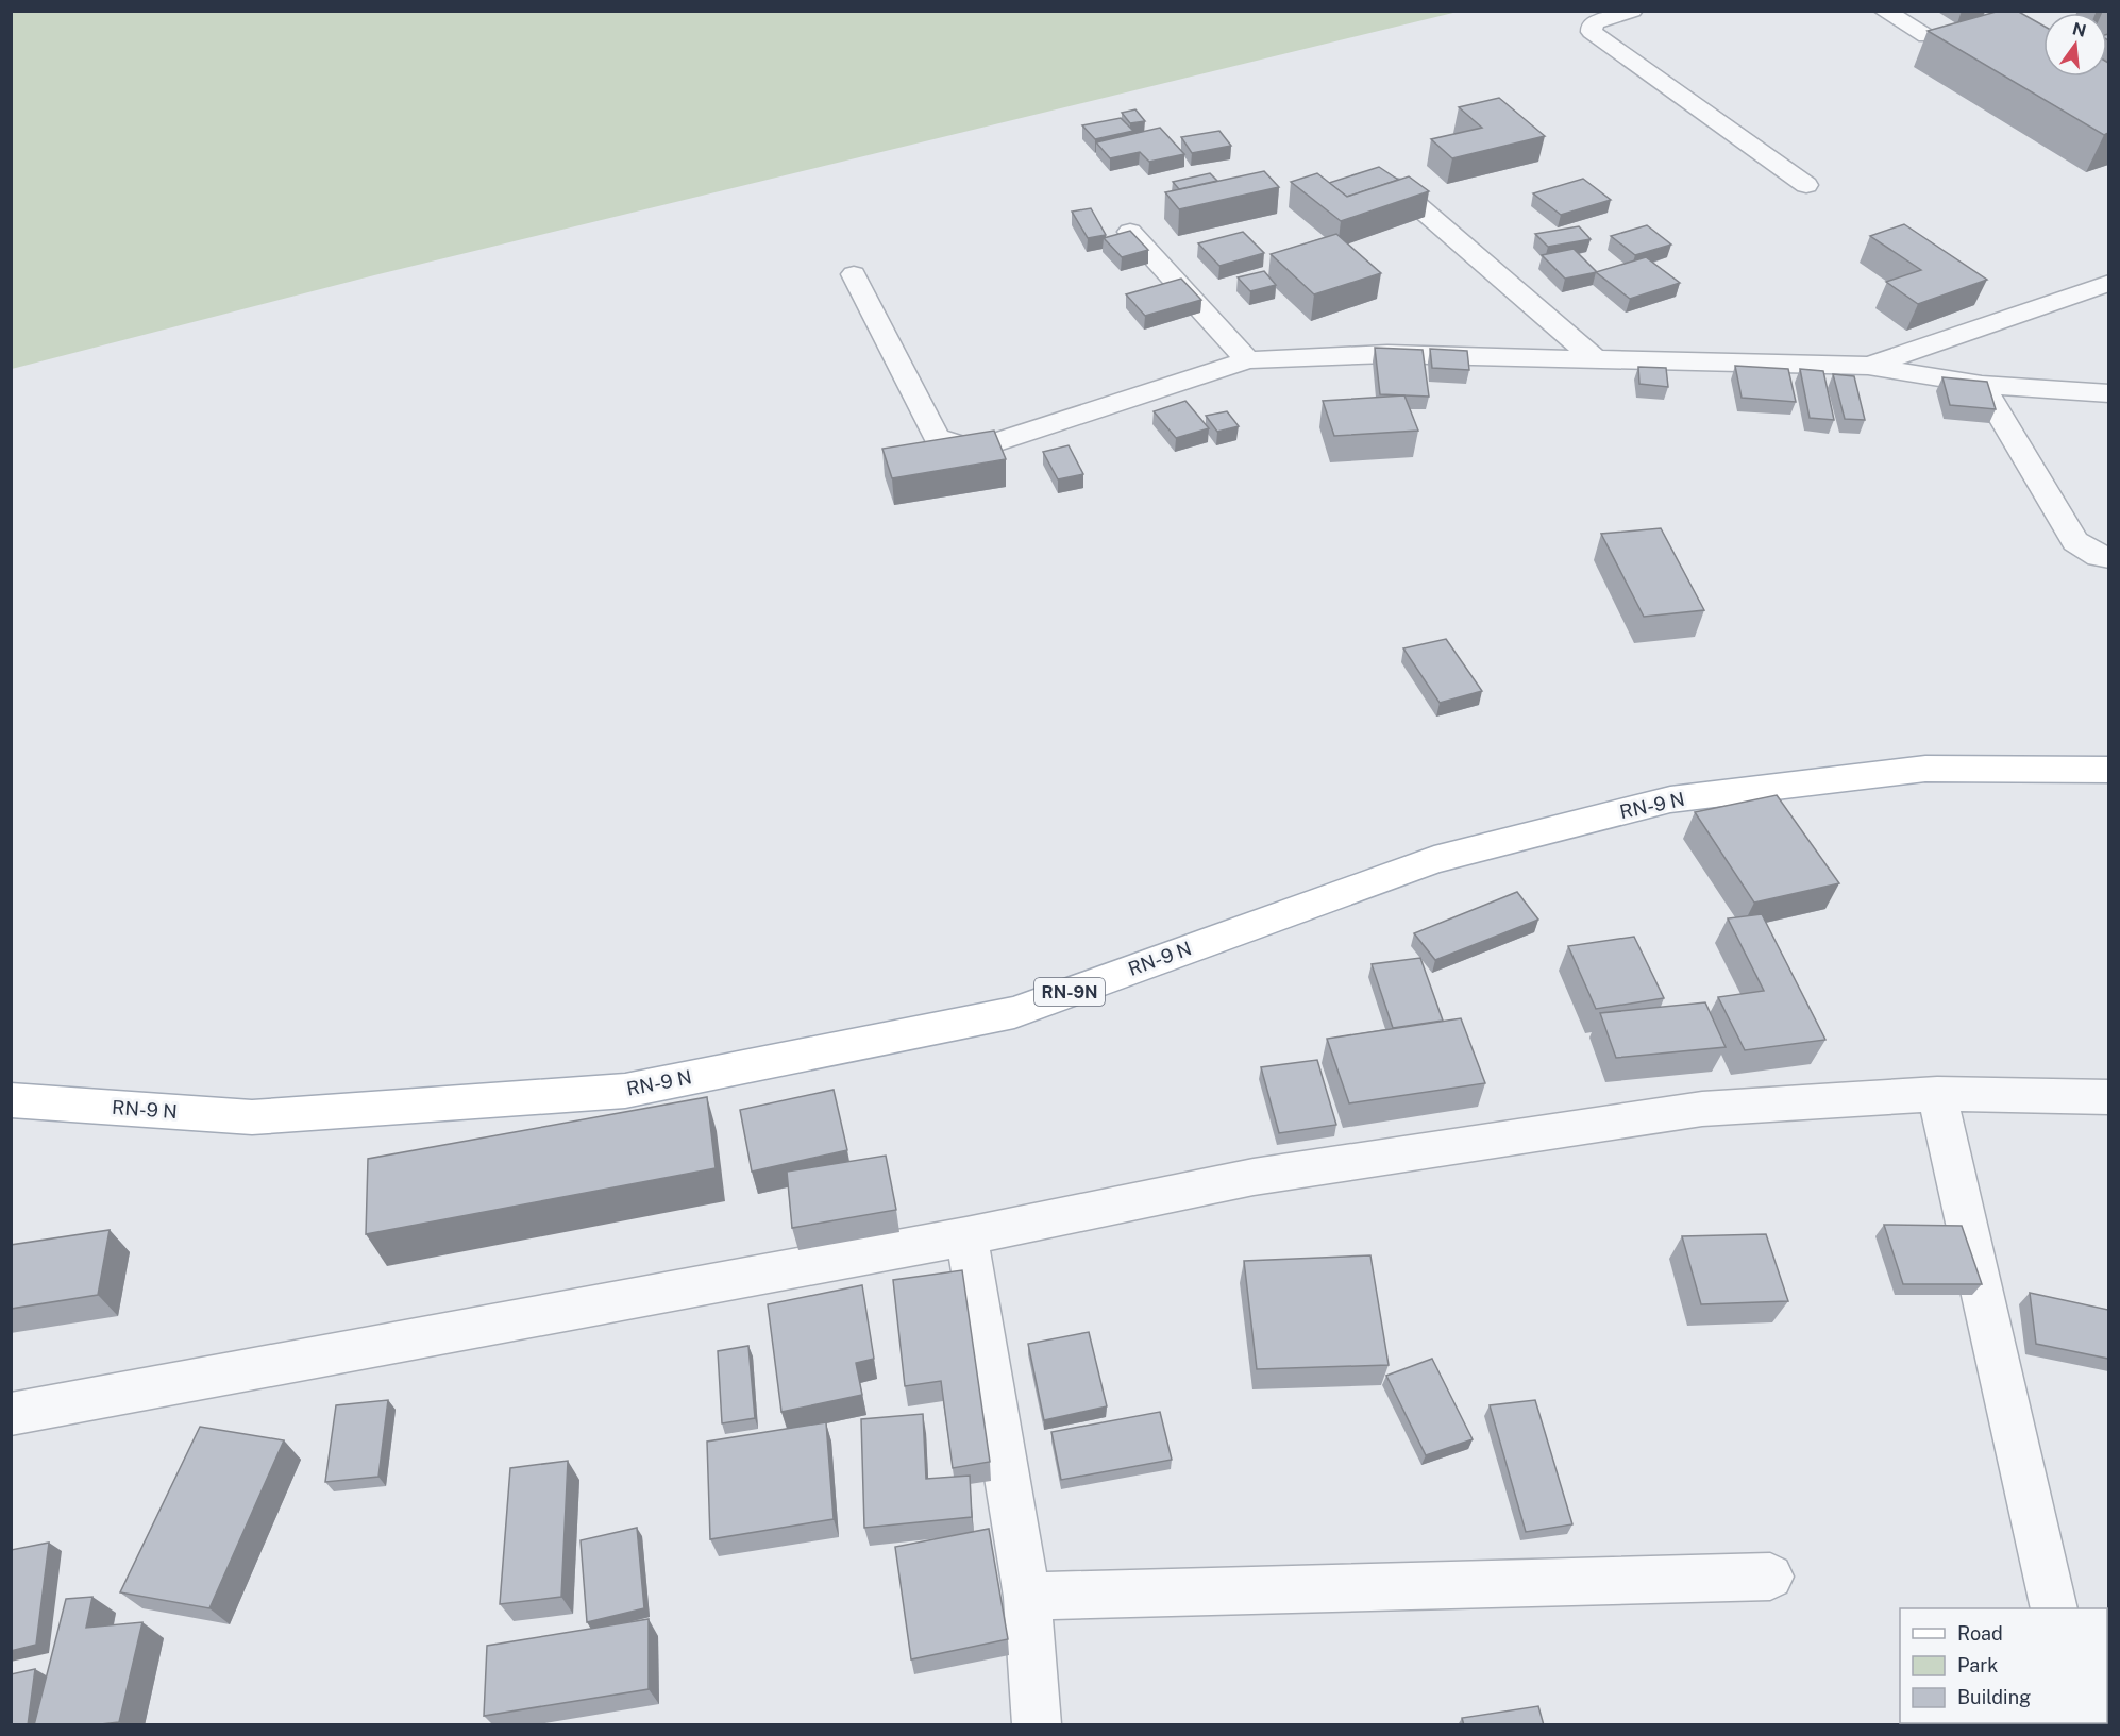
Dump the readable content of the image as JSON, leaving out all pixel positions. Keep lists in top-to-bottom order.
{
  "streets": {
    "main road": ["RN-9 N", "RN-9N"]
  },
  "legend": ["Road", "Park", "Building"],
  "north": "top"
}
